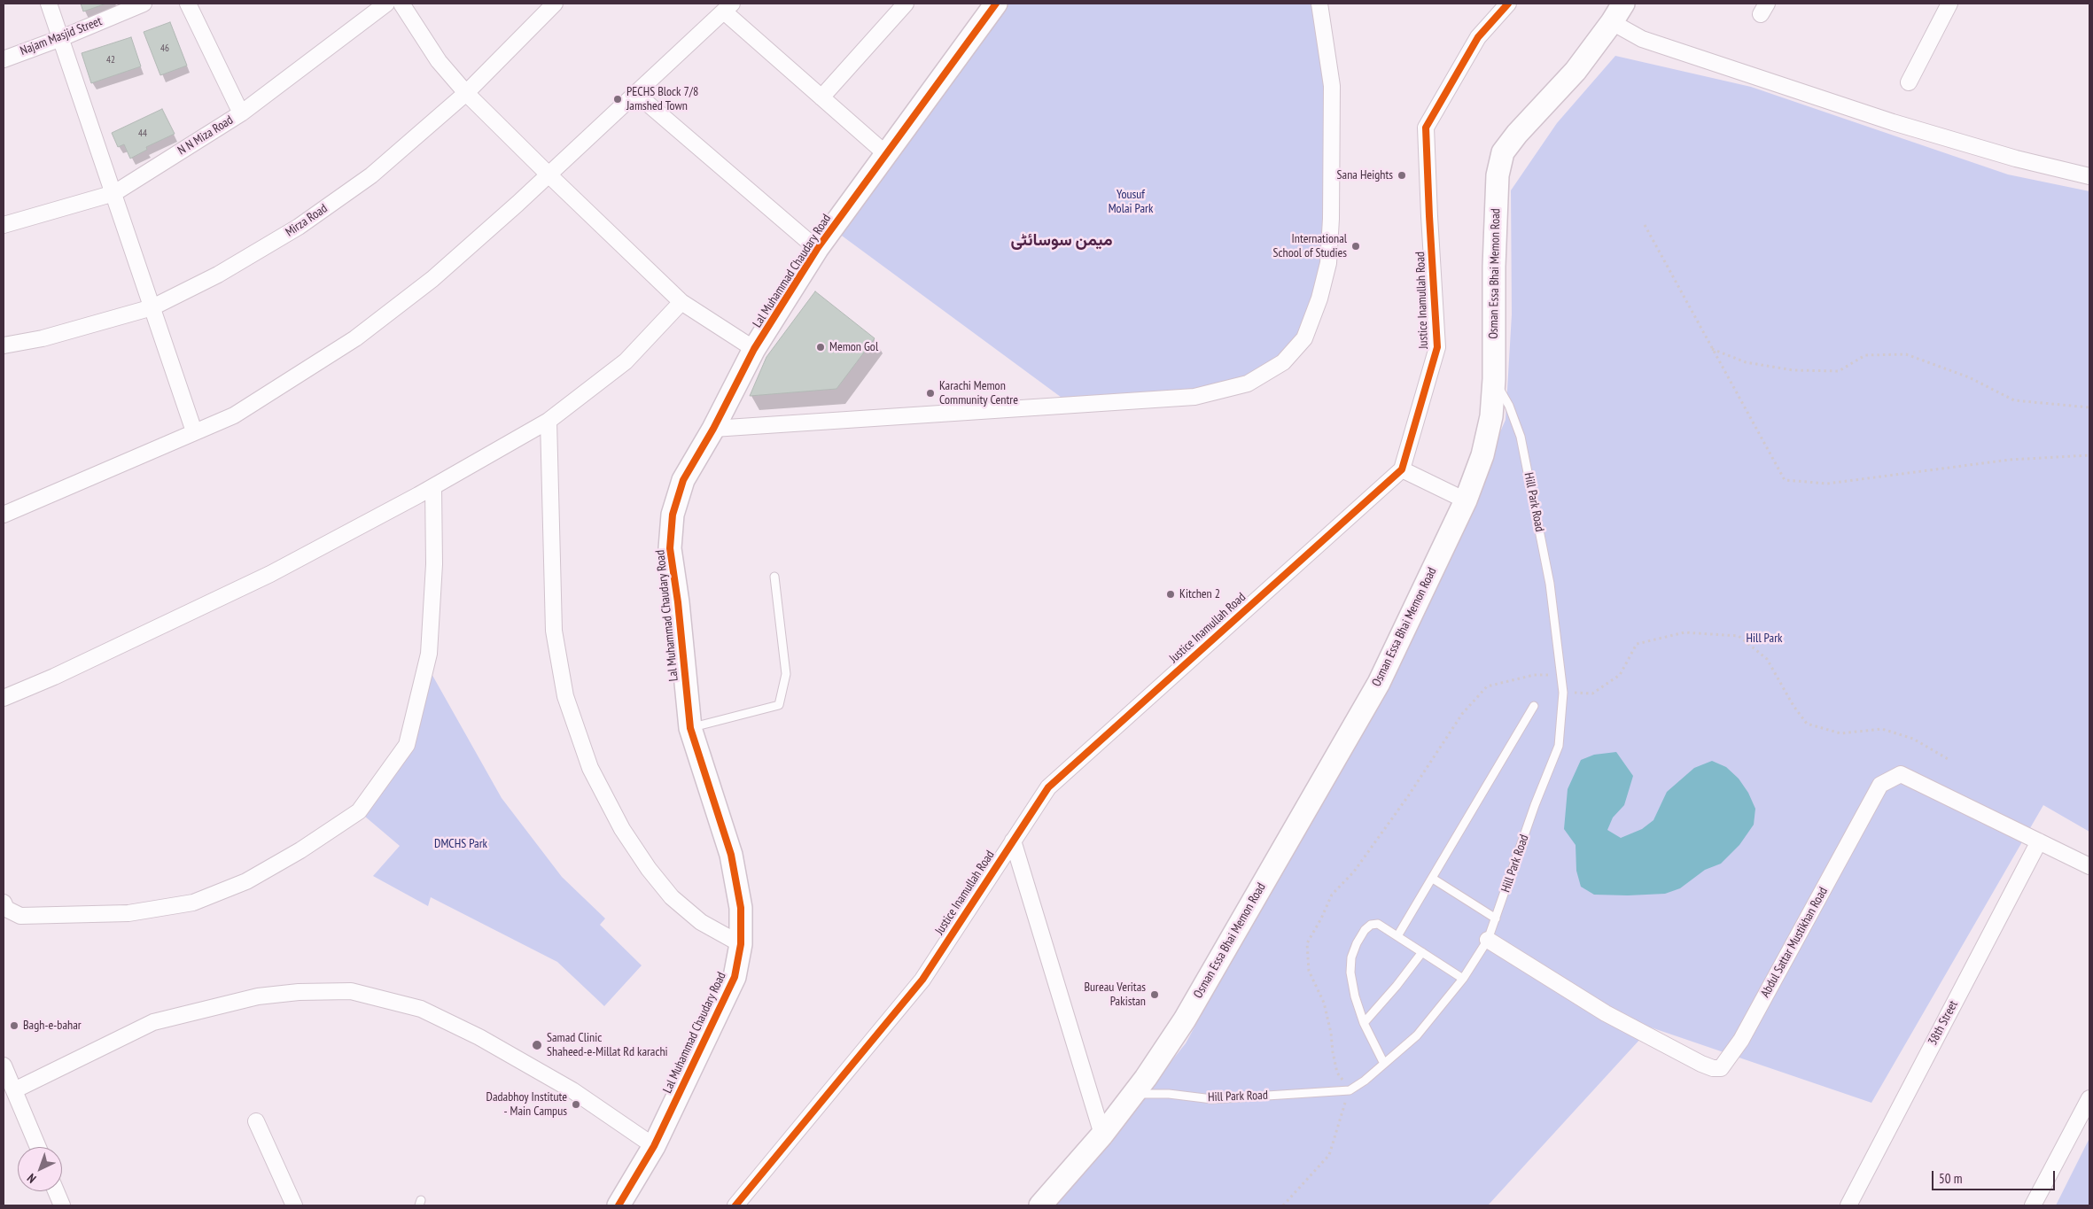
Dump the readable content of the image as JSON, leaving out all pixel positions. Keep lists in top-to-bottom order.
{
  "streets": {
    "street": [
      "Najam Masjid Street",
      "N N Miza Road",
      "Mirza Road",
      "Lal Muhammad Chaudary Road",
      "Osman Essa Bhai Memon Road",
      "Justice Inamullah Road",
      "Abdul Sattar Mustikhan Road",
      "38th Street"
    ],
    "lane": ["Hill Park Road"]
  },
  "crossings": [
    ["Osman Essa Bhai Memon Road", "Hill Park Road"],
    ["Hill Park Road", "Abdul Sattar Mustikhan Road"],
    ["Abdul Sattar Mustikhan Road", "38th Street"]
  ],
  "districts": ["میمن سوسائٹی"],
  "parks": ["Yousuf Molai Park", "Hill Park", "DMCHS Park"],
  "places": [
    "PECHS Block 7/8 Jamshed Town",
    "Sana Heights",
    "International School of Studies",
    "Memon Gol",
    "Karachi Memon Community Centre",
    "Kitchen 2",
    "Bureau Veritas Pakistan",
    "Bagh-e-bahar",
    "Samad Clinic Shaheed-e-Millat Rd karachi",
    "Dadabhoy Institute - Main Campus"
  ],
  "house_numbers": ["46", "42", "44"],
  "scale_bar": "50 m",
  "north": "bottom left"
}
